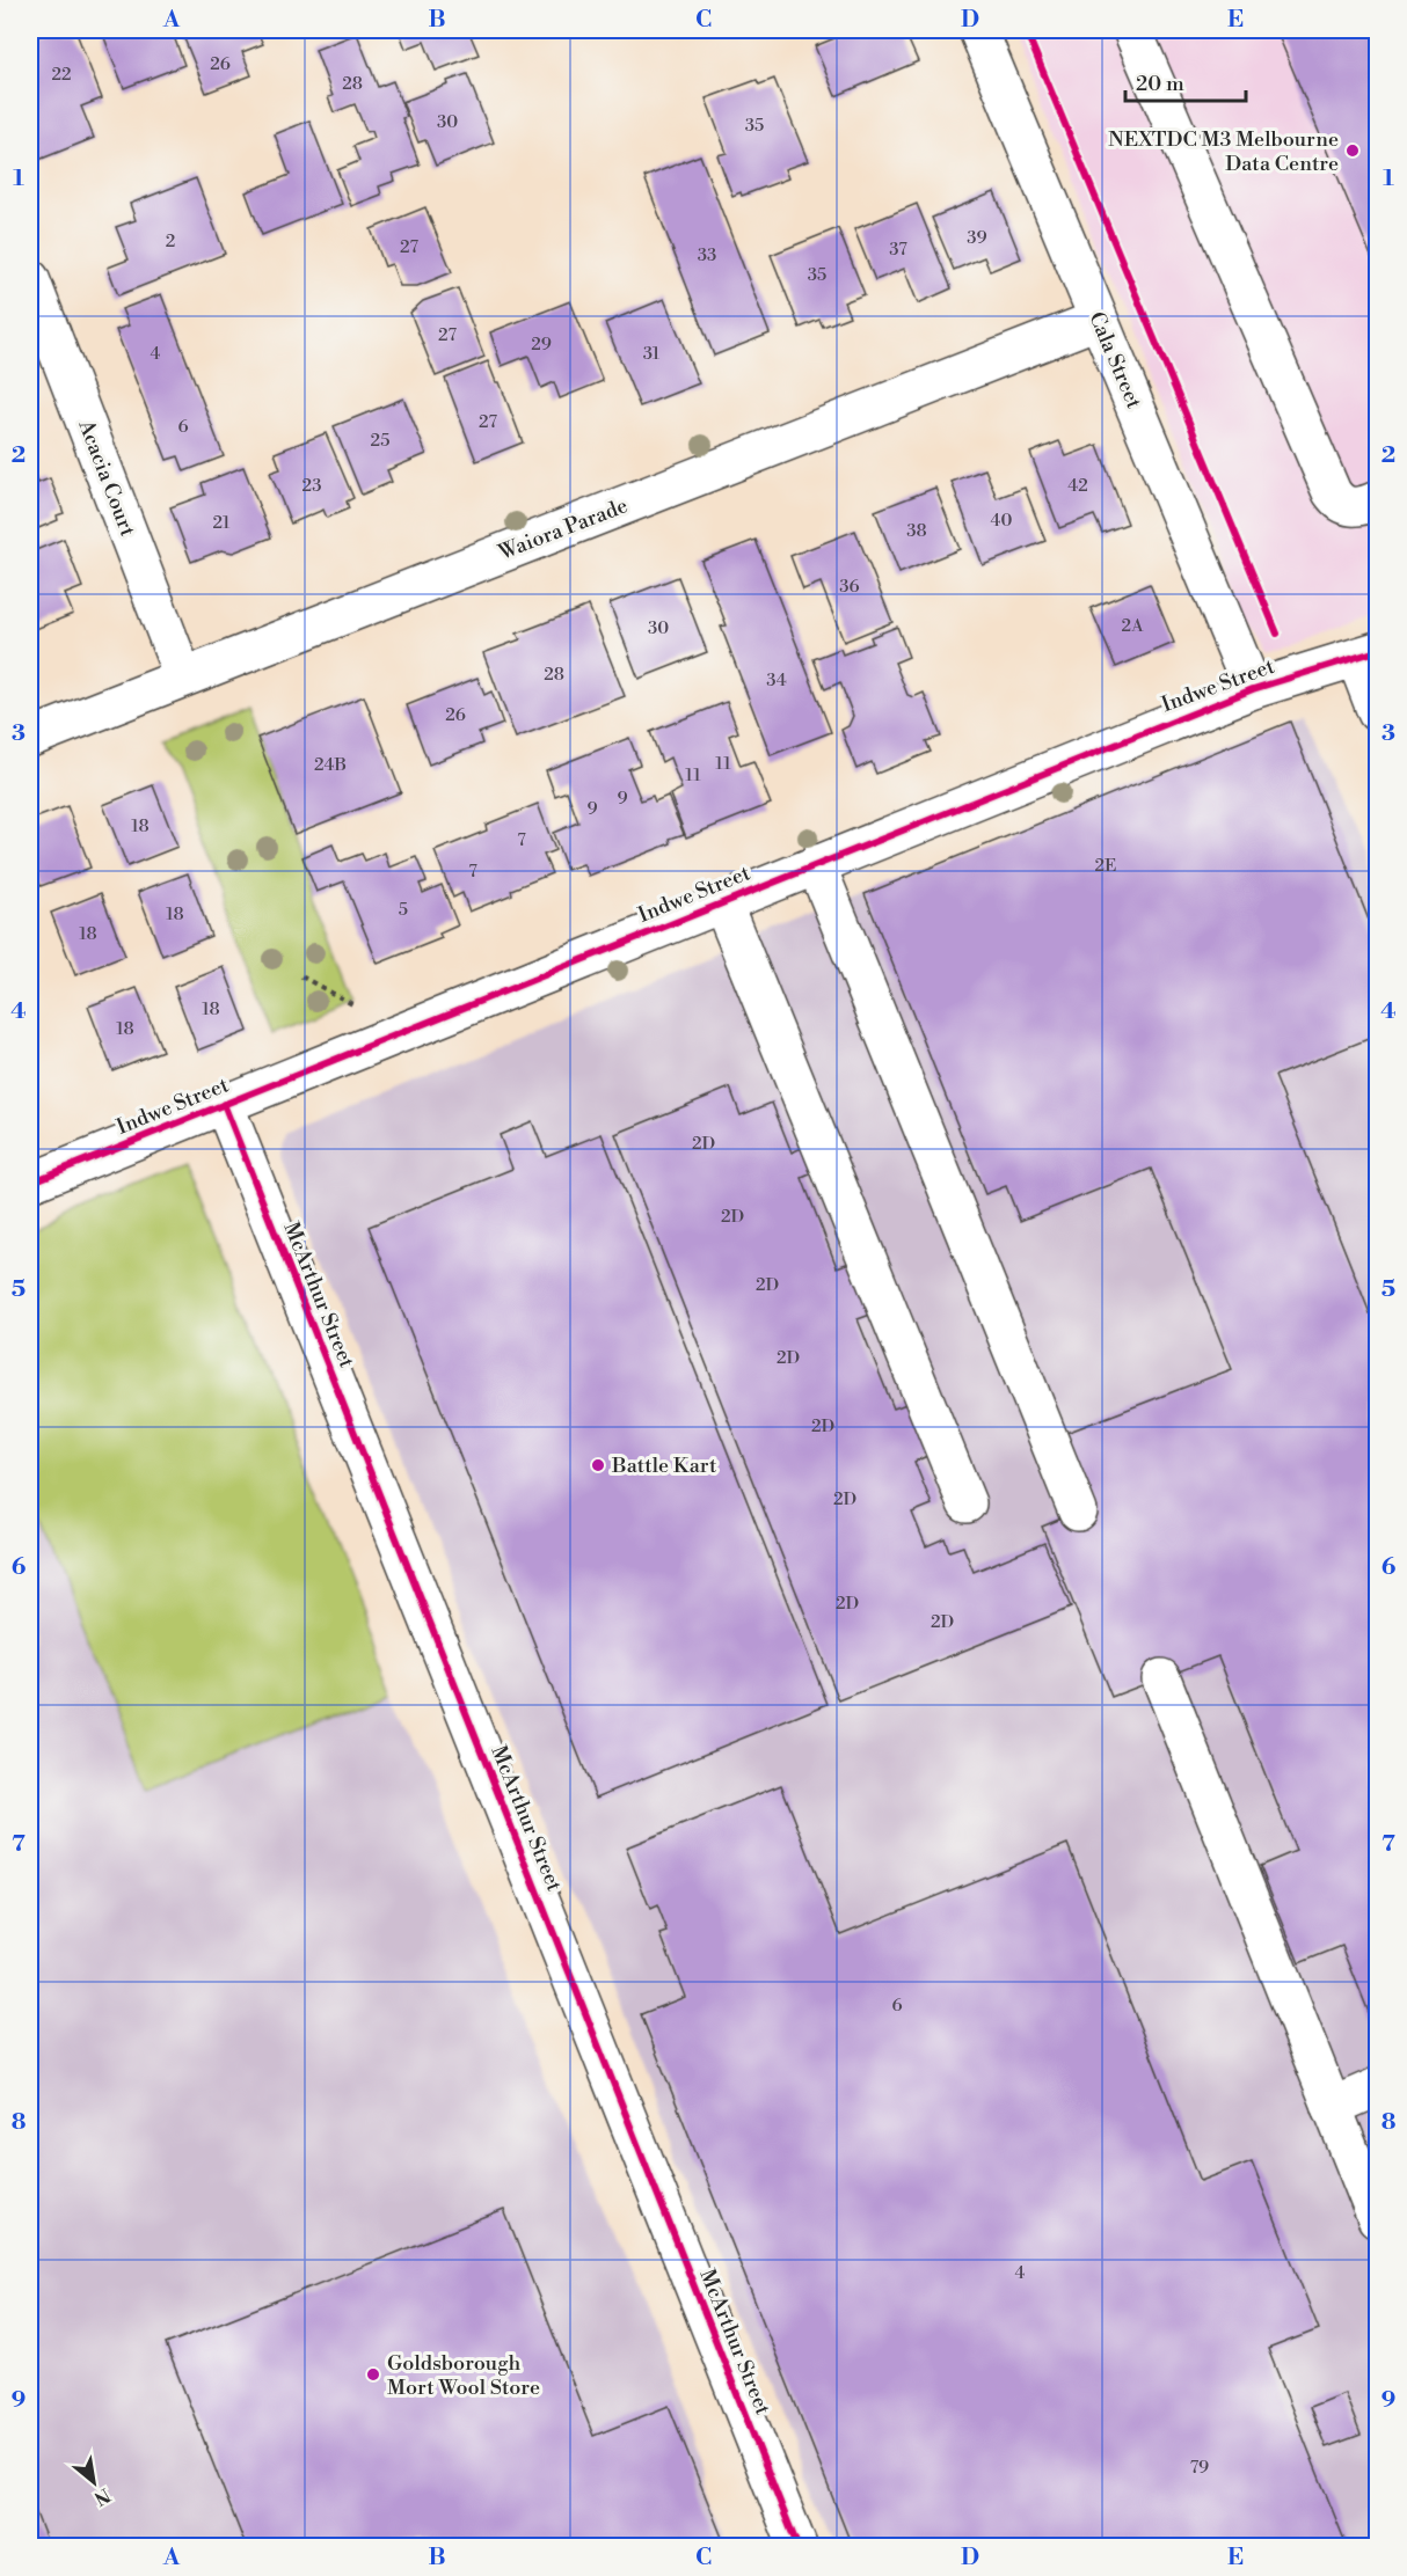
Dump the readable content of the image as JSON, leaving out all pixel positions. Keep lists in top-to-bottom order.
{
  "streets": {
    "street": [
      "Cala Street",
      "Acacia Court",
      "Waiora Parade",
      "Indwe Street",
      "McArthur Street"
    ]
  },
  "crossings": [
    ["Cala Street", "Waiora Parade"],
    ["Cala Street", "Indwe Street"],
    ["Acacia Court", "Waiora Parade"],
    ["Indwe Street", "McArthur Street"]
  ],
  "places": ["NEXTDC M3 Melbourne Data Centre", "Battle Kart", "Goldsborough Mort Wool Store"],
  "house_numbers": [
    "26",
    "22",
    "28",
    "30",
    "35",
    "39",
    "2",
    "27",
    "37",
    "33",
    "35",
    "27",
    "29",
    "4",
    "31",
    "27",
    "6",
    "25",
    "23",
    "42",
    "40",
    "21",
    "38",
    "36",
    "2A",
    "30",
    "28",
    "34",
    "26",
    "11",
    "24B",
    "11",
    "9",
    "9",
    "18",
    "7",
    "2E",
    "7",
    "5",
    "18",
    "18",
    "18",
    "18",
    "2D",
    "2D",
    "2D",
    "2D",
    "2D",
    "2D",
    "2D",
    "2D",
    "6",
    "4",
    "79"
  ],
  "scale_bar": "20 m",
  "north": "bottom right",
  "grid": {
    "columns": [
      "A",
      "B",
      "C",
      "D",
      "E"
    ],
    "rows": [
      "1",
      "2",
      "3",
      "4",
      "5",
      "6",
      "7",
      "8",
      "9"
    ]
  }
}
